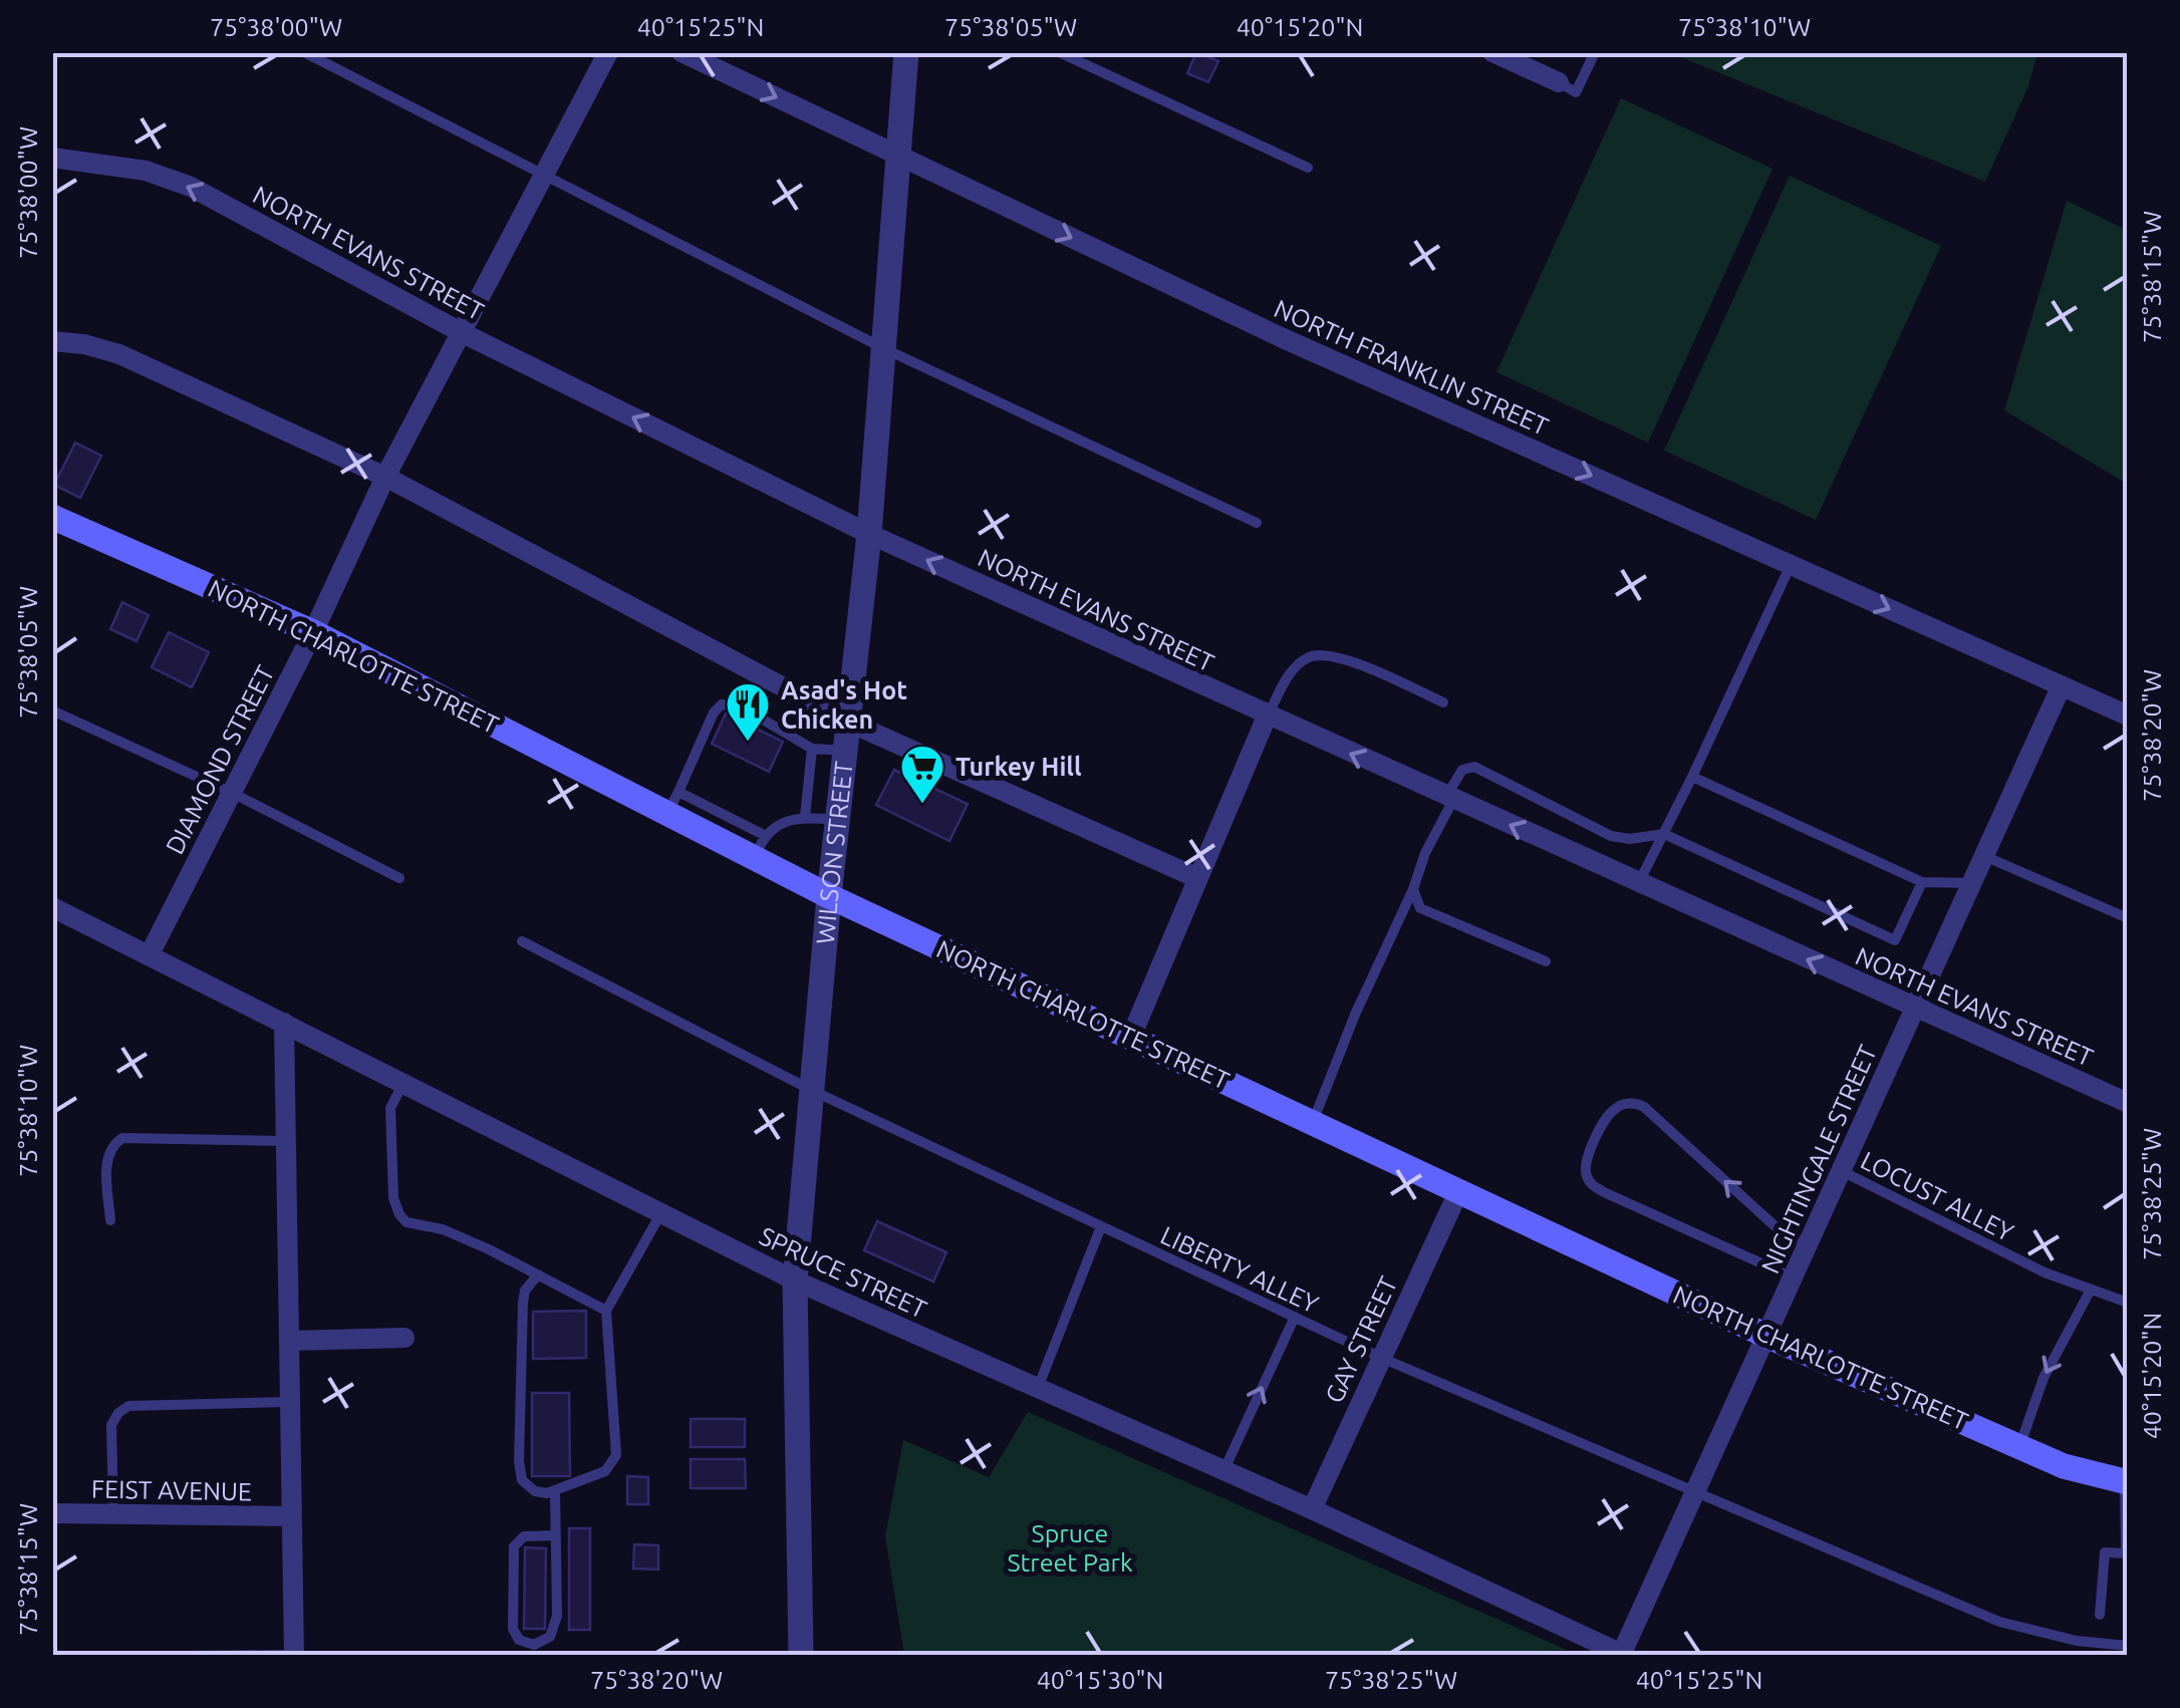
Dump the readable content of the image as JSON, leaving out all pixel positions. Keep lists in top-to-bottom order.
{
  "streets": {
    "main road": ["NORTH CHARLOTTE STREET"],
    "street": [
      "NORTH EVANS STREET",
      "NORTH FRANKLIN STREET",
      "DIAMOND STREET",
      "WILSON STREET",
      "NIGHTINGALE STREET",
      "SPRUCE STREET",
      "GAY STREET",
      "FEIST AVENUE"
    ],
    "lane": ["LOCUST ALLEY", "LIBERTY ALLEY"]
  },
  "crossings": [
    ["NORTH EVANS STREET", "DIAMOND STREET"],
    ["NORTH EVANS STREET", "WILSON STREET"],
    ["NORTH EVANS STREET", "NIGHTINGALE STREET"],
    ["NORTH FRANKLIN STREET", "WILSON STREET"],
    ["NORTH FRANKLIN STREET", "NIGHTINGALE STREET"],
    ["NORTH CHARLOTTE STREET", "DIAMOND STREET"],
    ["NORTH CHARLOTTE STREET", "WILSON STREET"],
    ["NORTH CHARLOTTE STREET", "NIGHTINGALE STREET"],
    ["NORTH CHARLOTTE STREET", "GAY STREET"],
    ["DIAMOND STREET", "SPRUCE STREET"],
    ["WILSON STREET", "LIBERTY ALLEY"],
    ["WILSON STREET", "SPRUCE STREET"],
    ["NIGHTINGALE STREET", "LOCUST ALLEY"],
    ["NIGHTINGALE STREET", "LIBERTY ALLEY"],
    ["NIGHTINGALE STREET", "SPRUCE STREET"],
    ["LIBERTY ALLEY", "GAY STREET"],
    ["SPRUCE STREET", "GAY STREET"]
  ],
  "one_way": ["NORTH FRANKLIN STREET"],
  "parks": ["Spruce Street Park"],
  "places": {
    "restaurant": ["Asad's Hot Chicken"],
    "supermarket": ["Turkey Hill"]
  },
  "coordinates": [
    "75°38'00\"W",
    "40°15'25\"N",
    "75°38'05\"W",
    "40°15'20\"N",
    "75°38'10\"W",
    "75°38'15\"W",
    "75°38'20\"W",
    "75°38'25\"W",
    "40°15'30\"N"
  ]
}
